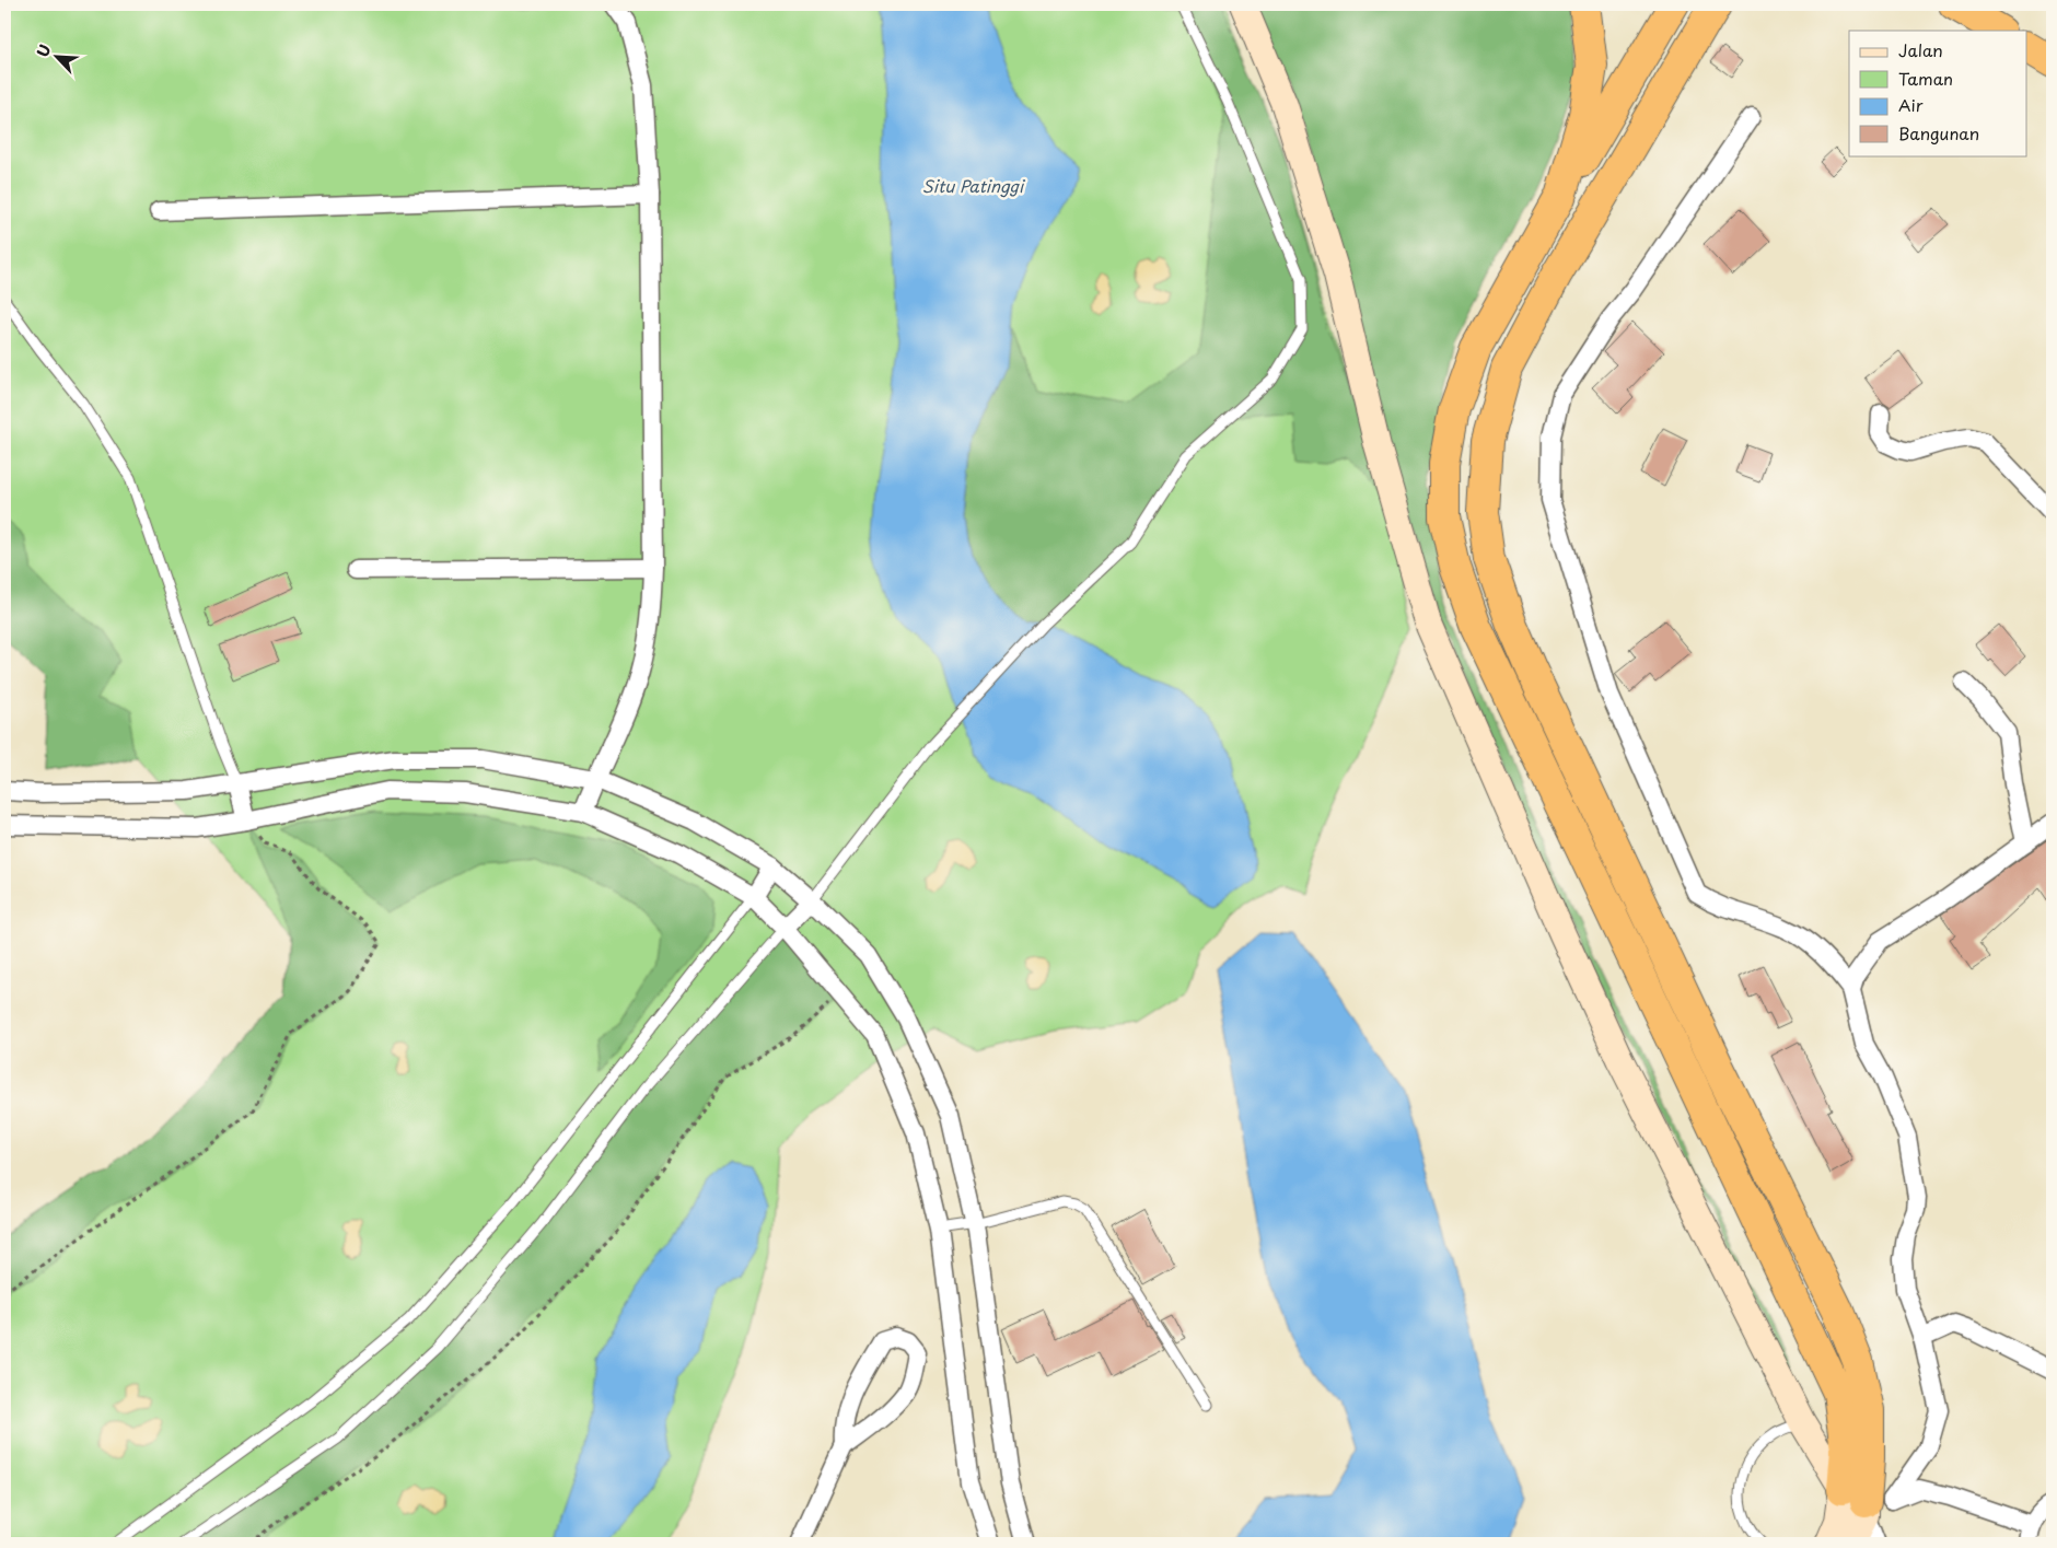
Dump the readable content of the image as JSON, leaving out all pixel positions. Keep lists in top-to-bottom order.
{
  "water": ["Situ Patinggi"],
  "legend": [
    "Jalan",
    "Taman",
    "Air",
    "Bangunan"
  ],
  "north": "top left"
}
